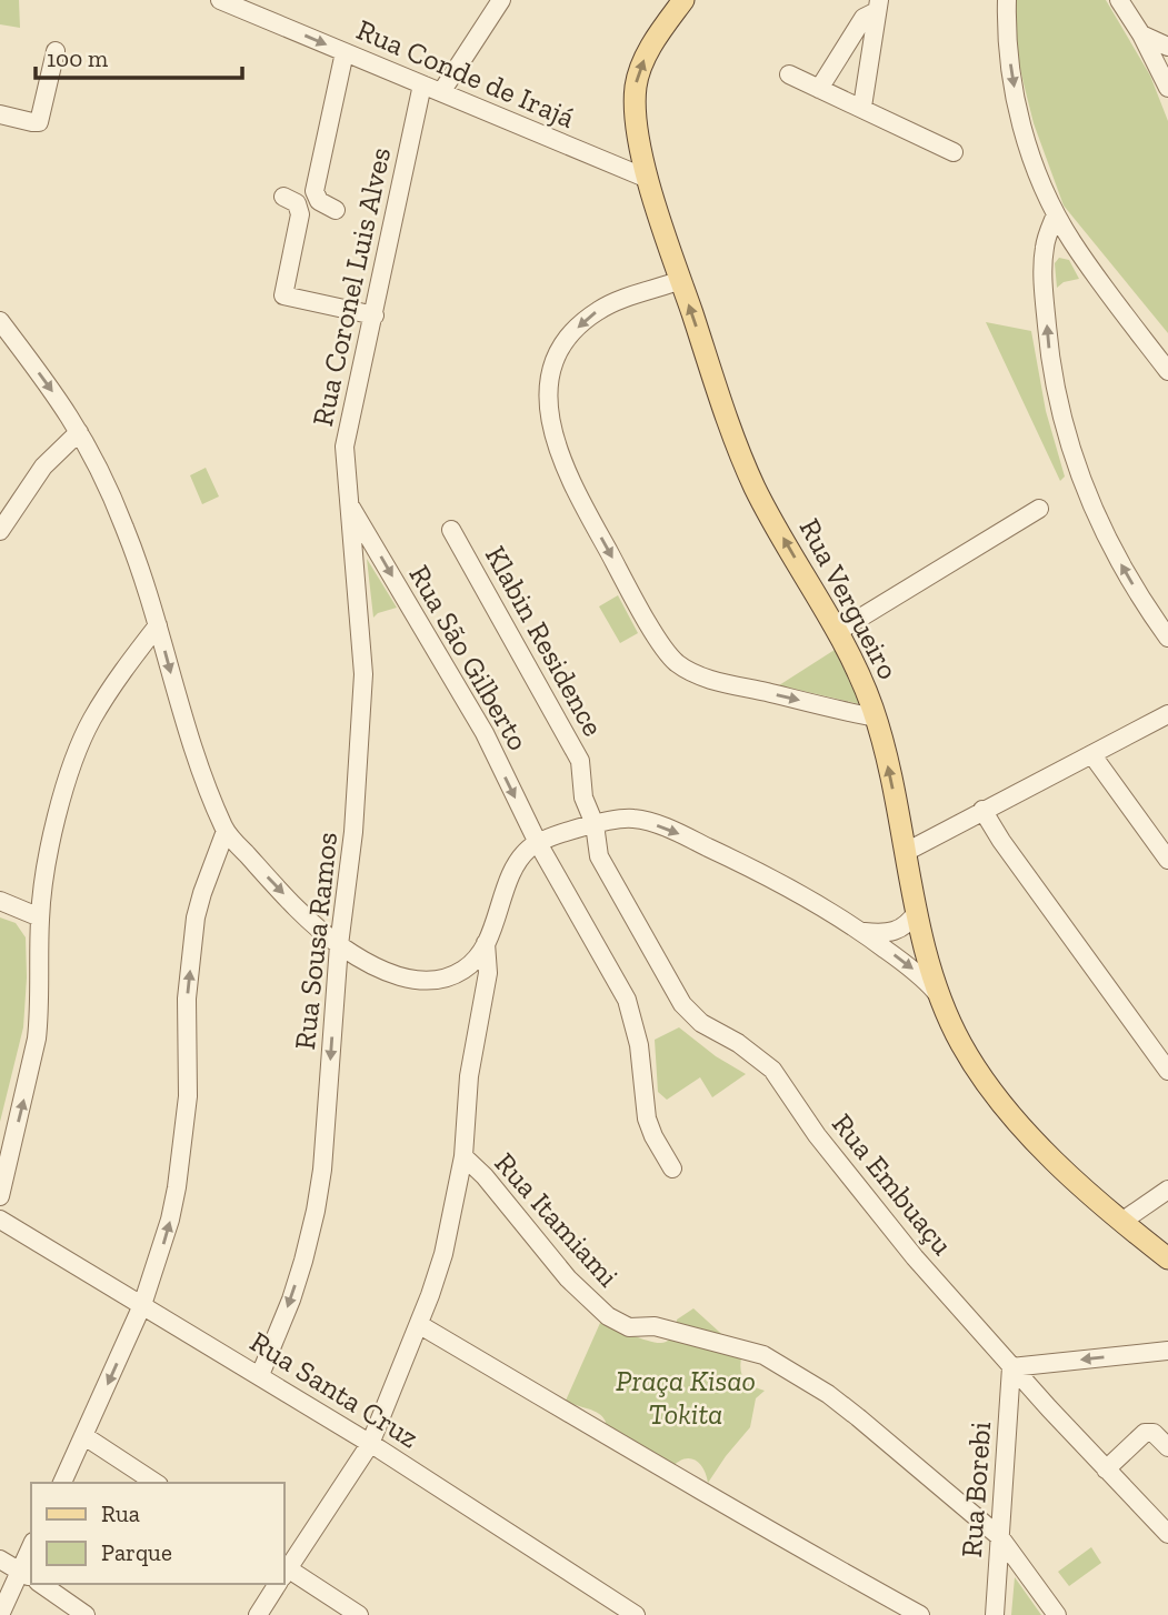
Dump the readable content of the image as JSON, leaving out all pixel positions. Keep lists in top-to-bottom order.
{
  "streets": {
    "main road": ["Rua Vergueiro"],
    "street": [
      "Rua Conde de Irajá",
      "Rua Coronel Luis Alves",
      "Klabin Residence",
      "Rua São Gilberto",
      "Rua Sousa Ramos",
      "Rua Embuaçu",
      "Rua Itamiami",
      "Rua Santa Cruz",
      "Rua Borebi"
    ]
  },
  "crossings": [
    ["Rua Conde de Irajá", "Rua Coronel Luis Alves"],
    ["Rua Conde de Irajá", "Rua Vergueiro"],
    ["Rua Coronel Luis Alves", "Rua São Gilberto"],
    ["Rua Coronel Luis Alves", "Rua Sousa Ramos"],
    ["Klabin Residence", "Rua Embuaçu"],
    ["Rua São Gilberto", "Rua Sousa Ramos"],
    ["Rua Sousa Ramos", "Rua Santa Cruz"],
    ["Rua Embuaçu", "Rua Borebi"],
    ["Rua Itamiami", "Rua Borebi"]
  ],
  "one_way": ["Rua Vergueiro", "Rua São Gilberto"],
  "parks": ["Praça Kisao Tokita"],
  "legend": ["Rua", "Parque"],
  "scale_bar": "100 m"
}
